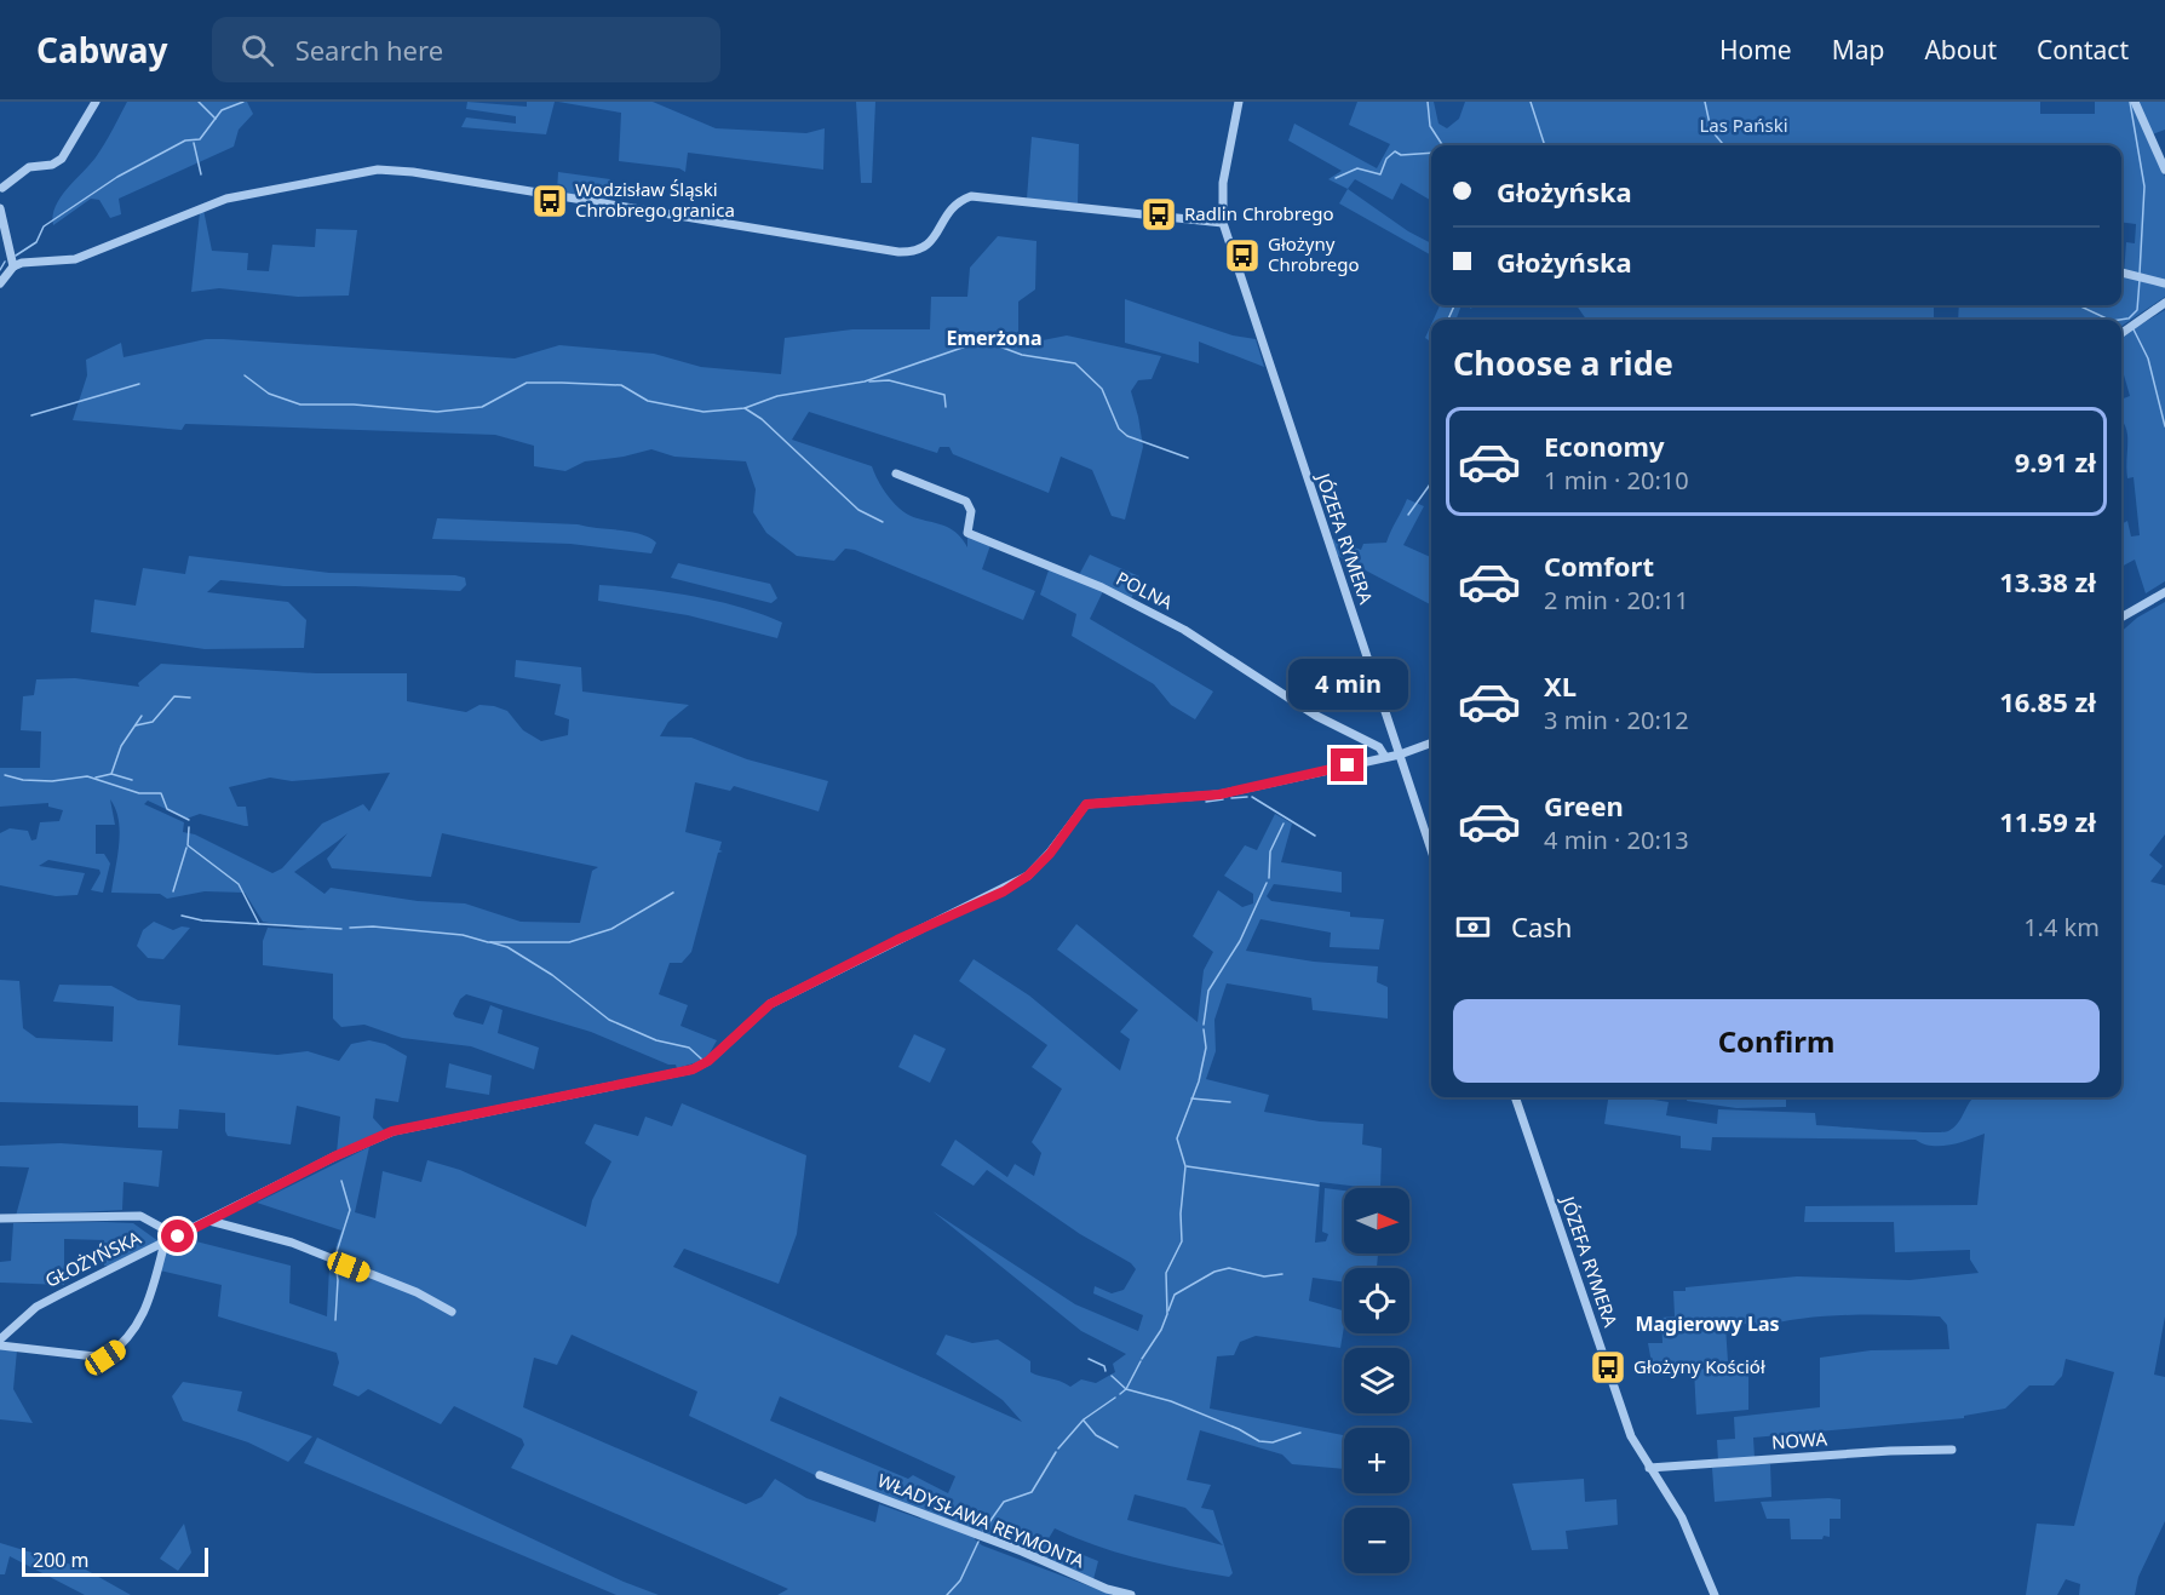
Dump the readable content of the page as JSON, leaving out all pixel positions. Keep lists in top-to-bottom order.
{
  "streets": {
    "street": [
      "JÓZEFA RYMERA",
      "POLNA",
      "GŁOŻYŃSKA",
      "NOWA",
      "WŁADYSŁAWA REYMONTA"
    ]
  },
  "crossings": [
    ["JÓZEFA RYMERA", "GŁOŻYŃSKA"],
    ["JÓZEFA RYMERA", "NOWA"],
    ["POLNA", "GŁOŻYŃSKA"]
  ],
  "districts": ["Emerżona", "Magierowy Las"],
  "parks": ["Las Pański"],
  "places": {
    "bus stop": [
      "Wodzisław Śląski Chrobrego granica",
      "Radlin Chrobrego",
      "Głożyny Chrobrego",
      "Głożyny Kościół"
    ]
  },
  "scale_bar": "200 m",
  "north": "right",
  "page": {
    "header": "Cabway",
    "search": "Search here",
    "nav": [
      "Home",
      "Map",
      "About",
      "Contact"
    ],
    "banner": ["Głożyńska", "Głożyńska"],
    "heading": "Choose a ride",
    "list": [
      {
        "name": "Economy",
        "note": "1 min · 20:10",
        "value": "9.91 zł"
      },
      {
        "name": "Comfort",
        "note": "2 min · 20:11",
        "value": "13.38 zł"
      },
      {
        "name": "XL",
        "note": "3 min · 20:12",
        "value": "16.85 zł"
      },
      {
        "name": "Green",
        "note": "4 min · 20:13",
        "value": "11.59 zł"
      }
    ],
    "bubble": "4 min",
    "pay": ["Cash", "1.4 km"],
    "buttons": "Confirm",
    "map_buttons": ["+", "−"],
    "scale": "200 m"
  }
}
